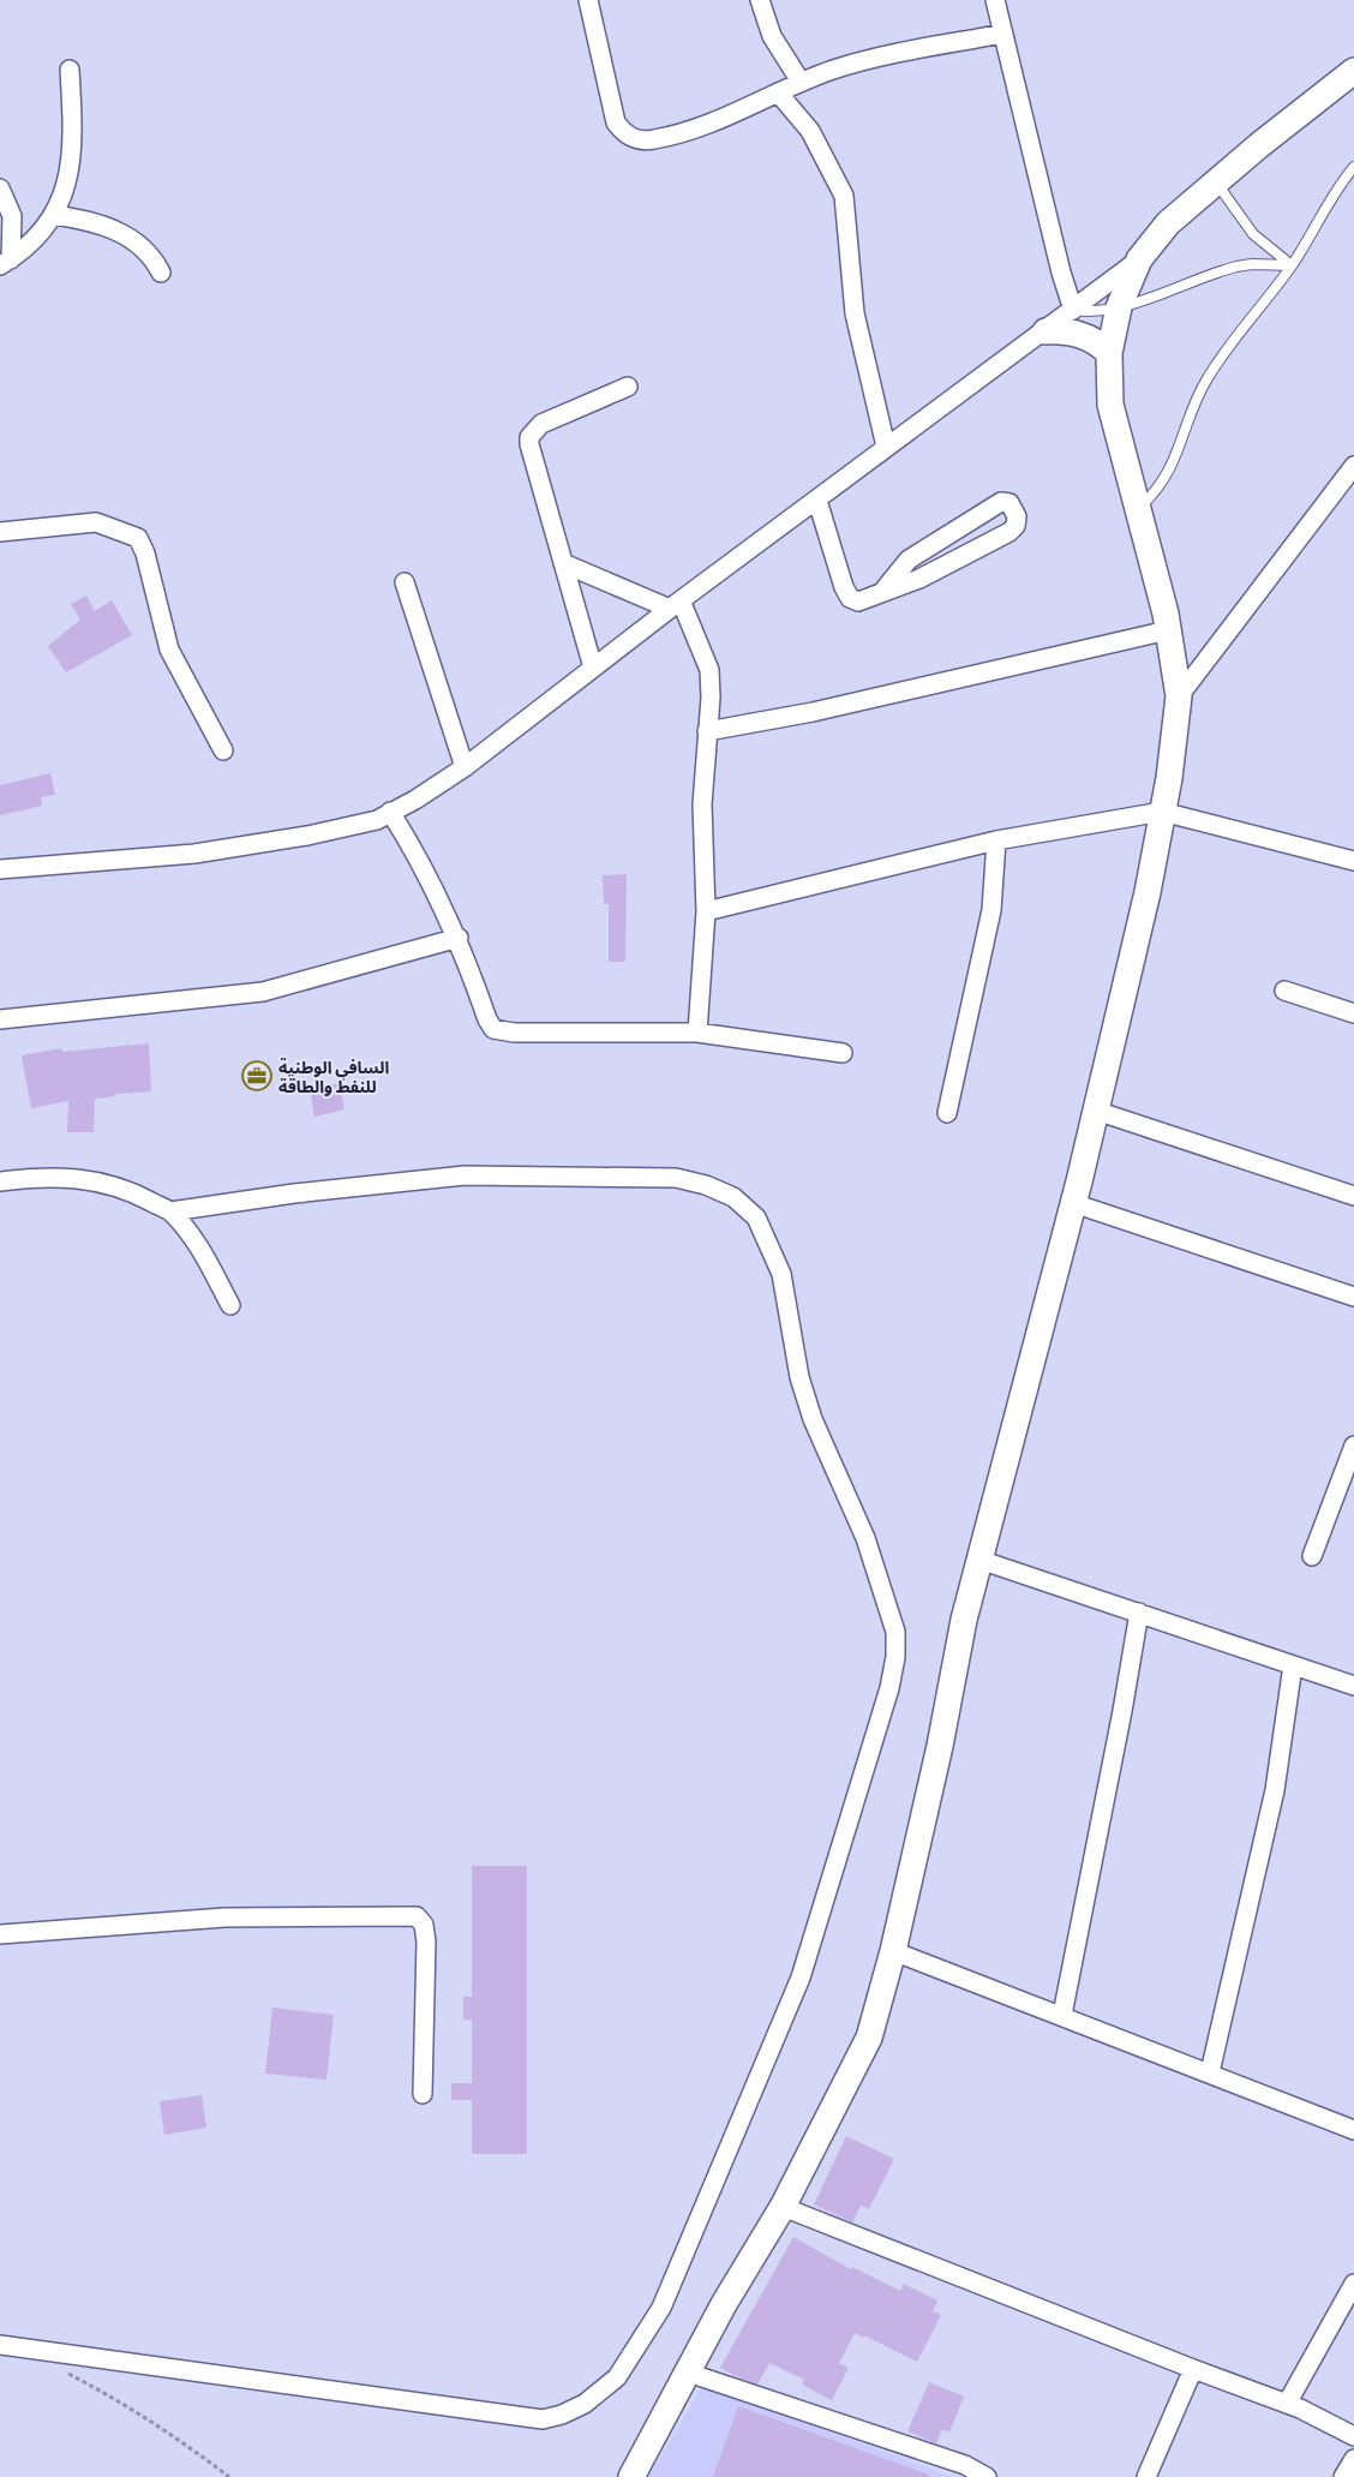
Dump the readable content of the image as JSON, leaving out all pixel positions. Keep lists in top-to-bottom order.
{
  "places": {
    "office": ["السافي الوطنية للنفط والطاقة"]
  }
}
